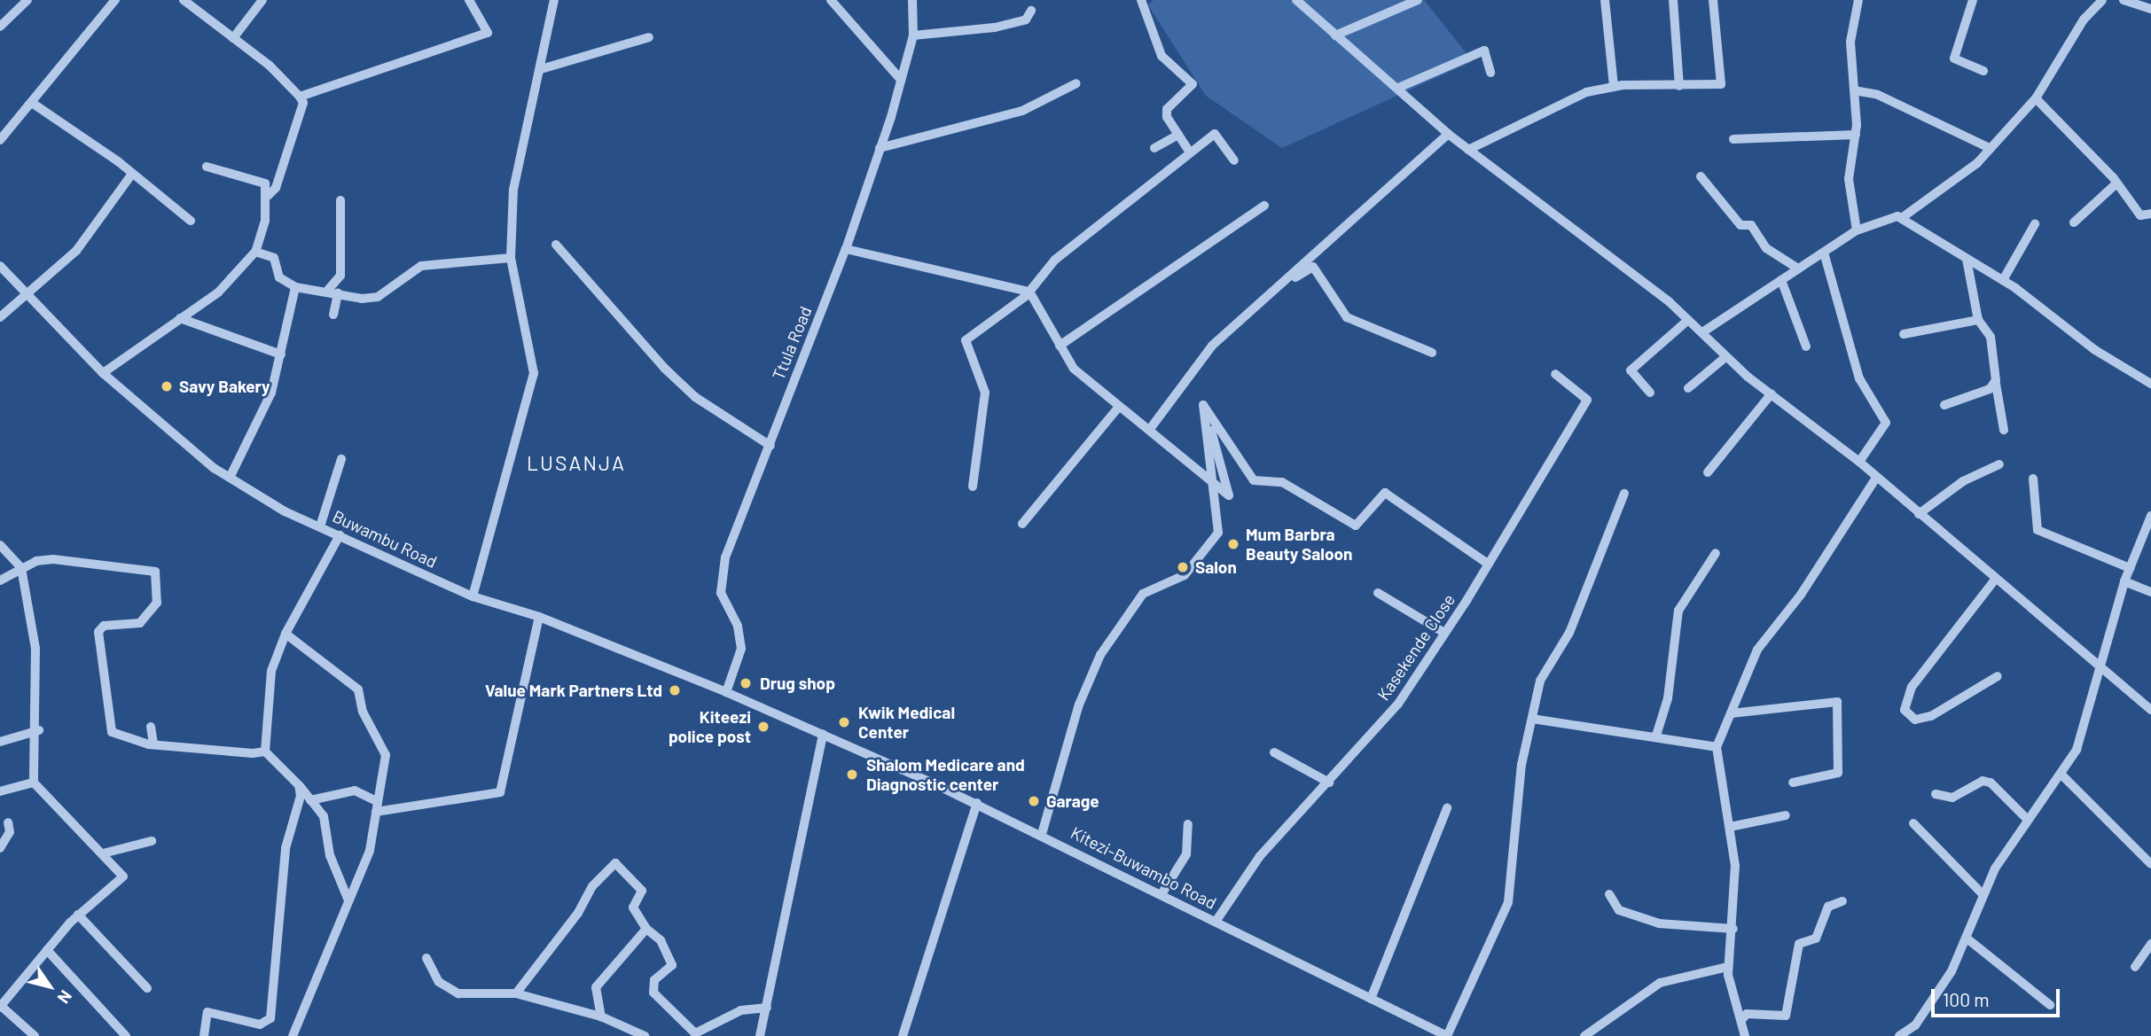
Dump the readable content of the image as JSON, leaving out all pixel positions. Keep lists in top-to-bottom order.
{
  "streets": {
    "street": [
      "Ttula Road",
      "Buwambu Road",
      "Kasekende Close",
      "Kitezi-Buwambo Road"
    ]
  },
  "crossings": [
    ["Ttula Road", "Buwambu Road"],
    ["Buwambu Road", "Kitezi-Buwambo Road"],
    ["Kasekende Close", "Kitezi-Buwambo Road"]
  ],
  "districts": ["LUSANJA"],
  "places": [
    "Savy Bakery",
    "Mum Barbra Beauty Saloon",
    "Salon",
    "Drug shop",
    "Value Mark Partners Ltd",
    "Kwik Medical Center",
    "Kiteezi police post",
    "Shalom Medicare and Diagnostic center",
    "Garage"
  ],
  "scale_bar": "100 m",
  "north": "bottom right"
}
